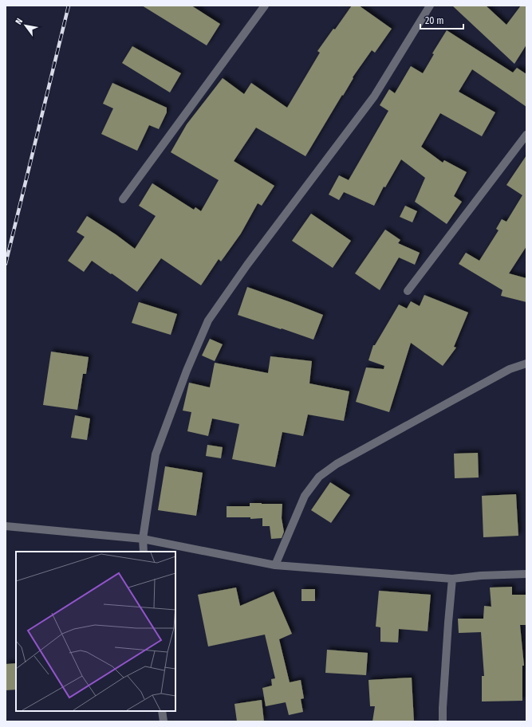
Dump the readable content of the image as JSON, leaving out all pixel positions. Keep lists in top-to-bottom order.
{
  "scale_bar": "20 m",
  "north": "top left"
}
